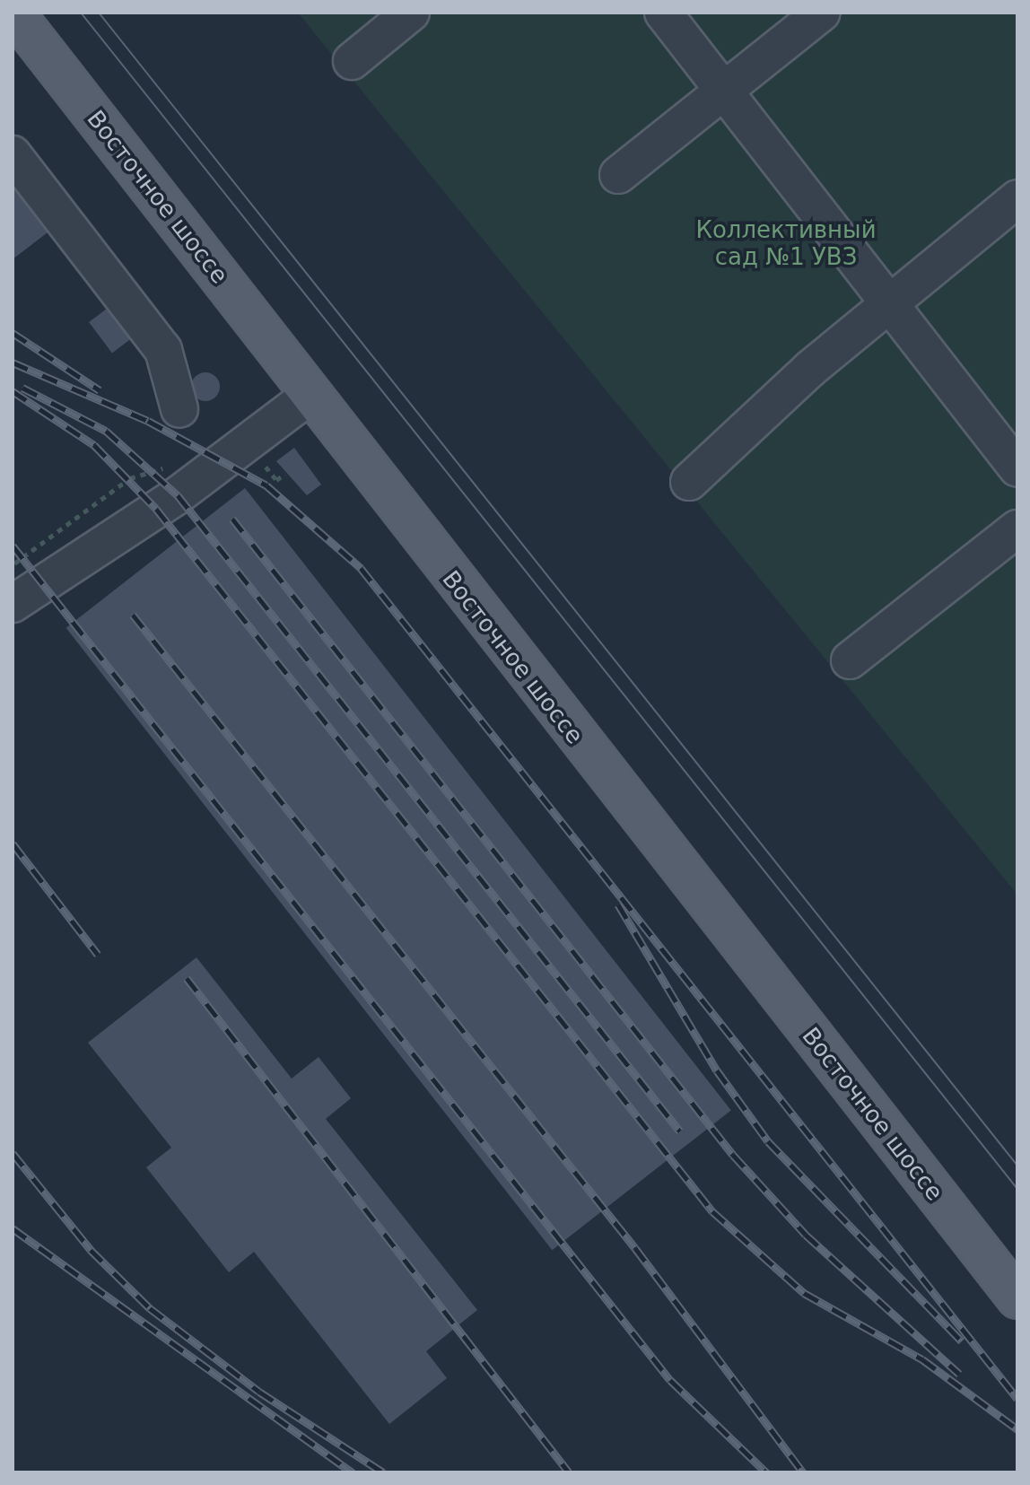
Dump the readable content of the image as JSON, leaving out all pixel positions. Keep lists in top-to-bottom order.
{
  "streets": {
    "main road": ["Восточное шоссе"]
  },
  "parks": ["Коллективный сад №1 УВЗ"]
}
